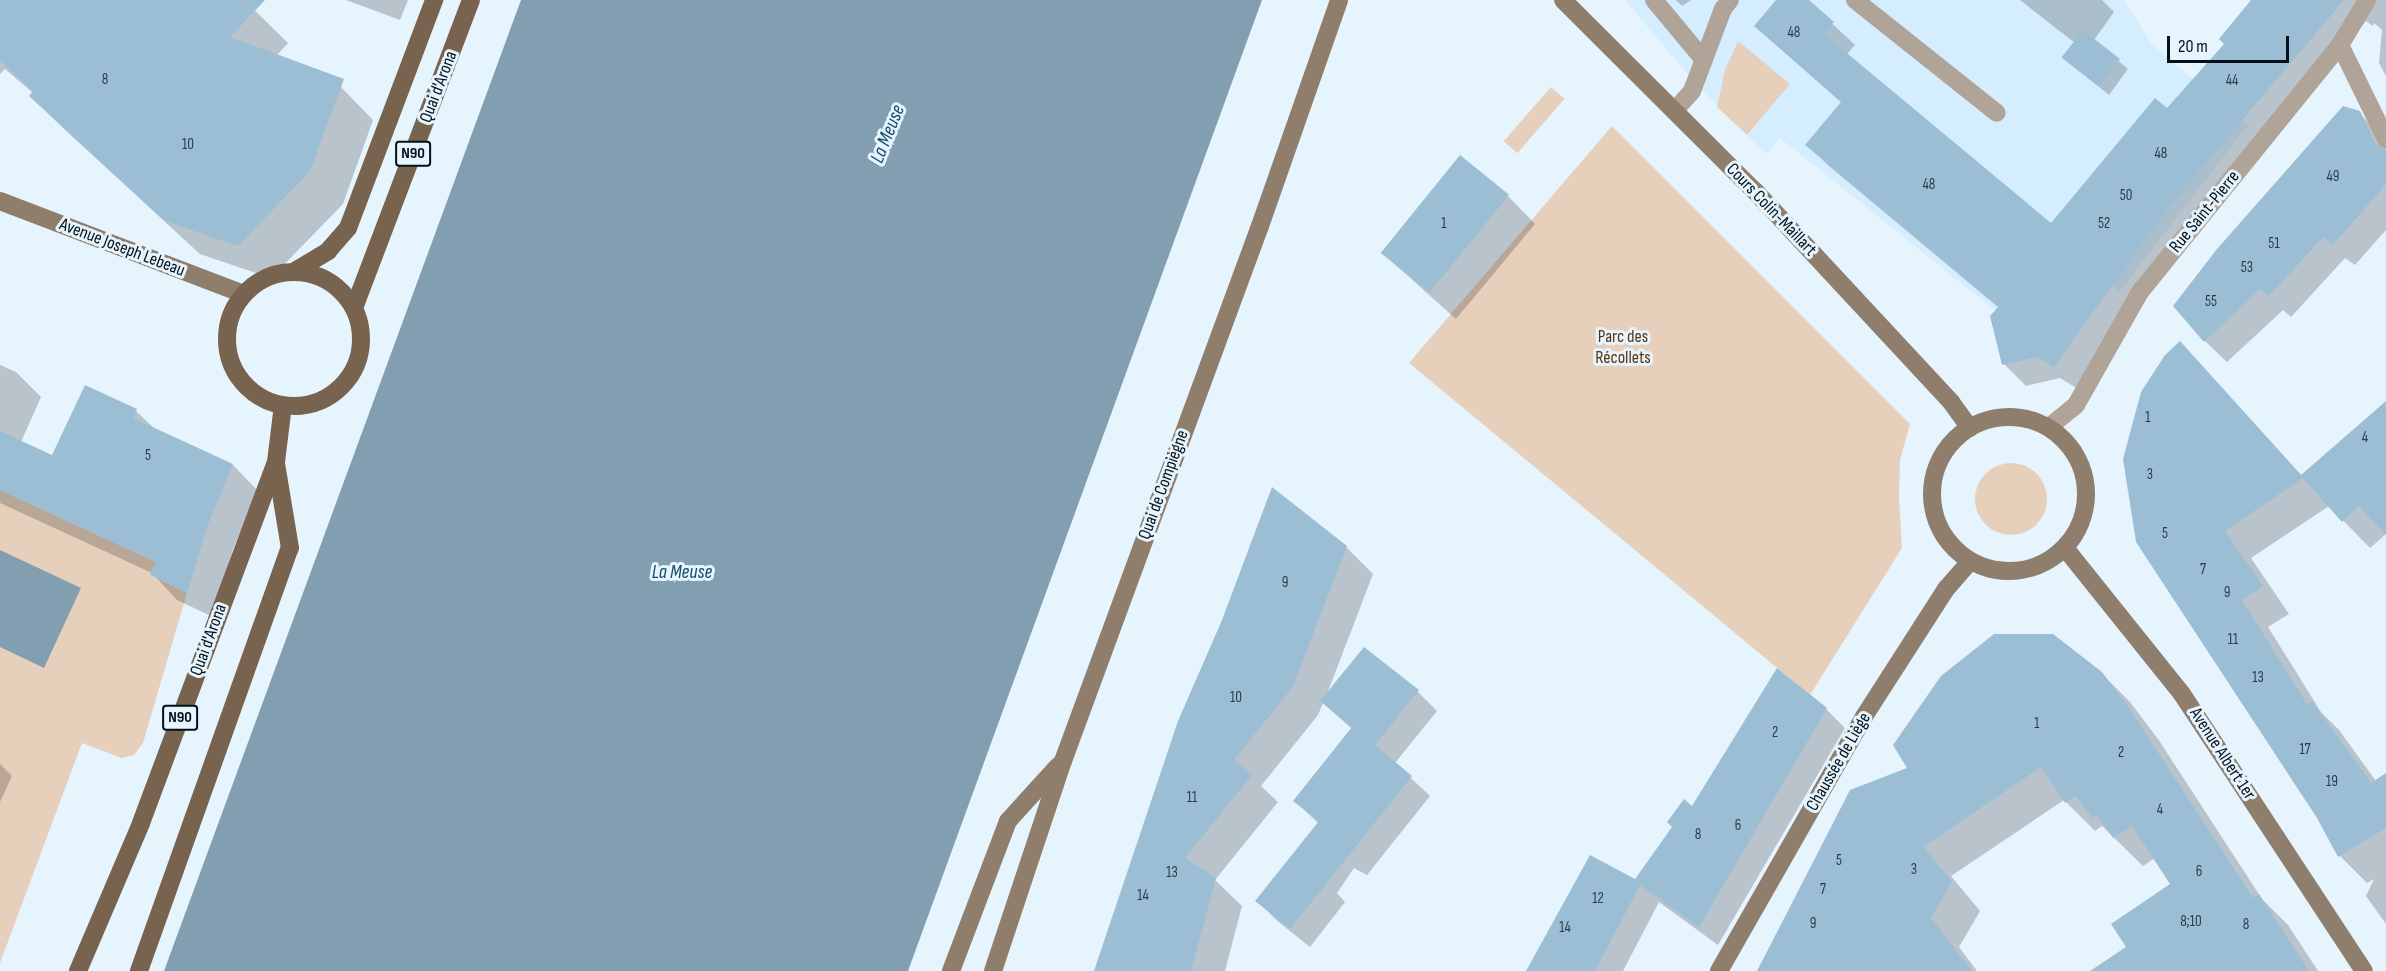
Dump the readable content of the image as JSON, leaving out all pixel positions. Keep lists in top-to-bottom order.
{
  "streets": {
    "main road": ["Quai d'Arona", "N90"],
    "street": [
      "Cours Colin-Maillart",
      "Rue Saint-Pierre",
      "Avenue Joseph Lebeau",
      "Quai de Compiègne",
      "Avenue Albert 1er",
      "Chaussée de Liège"
    ]
  },
  "crossings": [
    ["Quai d'Arona", "N90"],
    ["Quai d'Arona", "Avenue Joseph Lebeau"],
    ["N90", "Avenue Joseph Lebeau"],
    ["Cours Colin-Maillart", "Rue Saint-Pierre"],
    ["Cours Colin-Maillart", "Avenue Albert 1er"],
    ["Cours Colin-Maillart", "Chaussée de Liège"],
    ["Rue Saint-Pierre", "Avenue Albert 1er"],
    ["Rue Saint-Pierre", "Chaussée de Liège"],
    ["Avenue Albert 1er", "Chaussée de Liège"]
  ],
  "water": ["La Meuse"],
  "parks": ["Parc des Récollets"],
  "house_numbers": [
    "48",
    "8",
    "44",
    "10",
    "48",
    "49",
    "48",
    "50",
    "1",
    "52",
    "51",
    "53",
    "55",
    "1",
    "4",
    "5",
    "3",
    "5",
    "7",
    "9",
    "9",
    "11",
    "13",
    "10",
    "1",
    "2",
    "17",
    "2",
    "19",
    "11",
    "4",
    "6",
    "8",
    "5",
    "3",
    "6",
    "13",
    "7",
    "14",
    "12",
    "8;10",
    "9",
    "8",
    "14"
  ],
  "scale_bar": "20 m"
}
